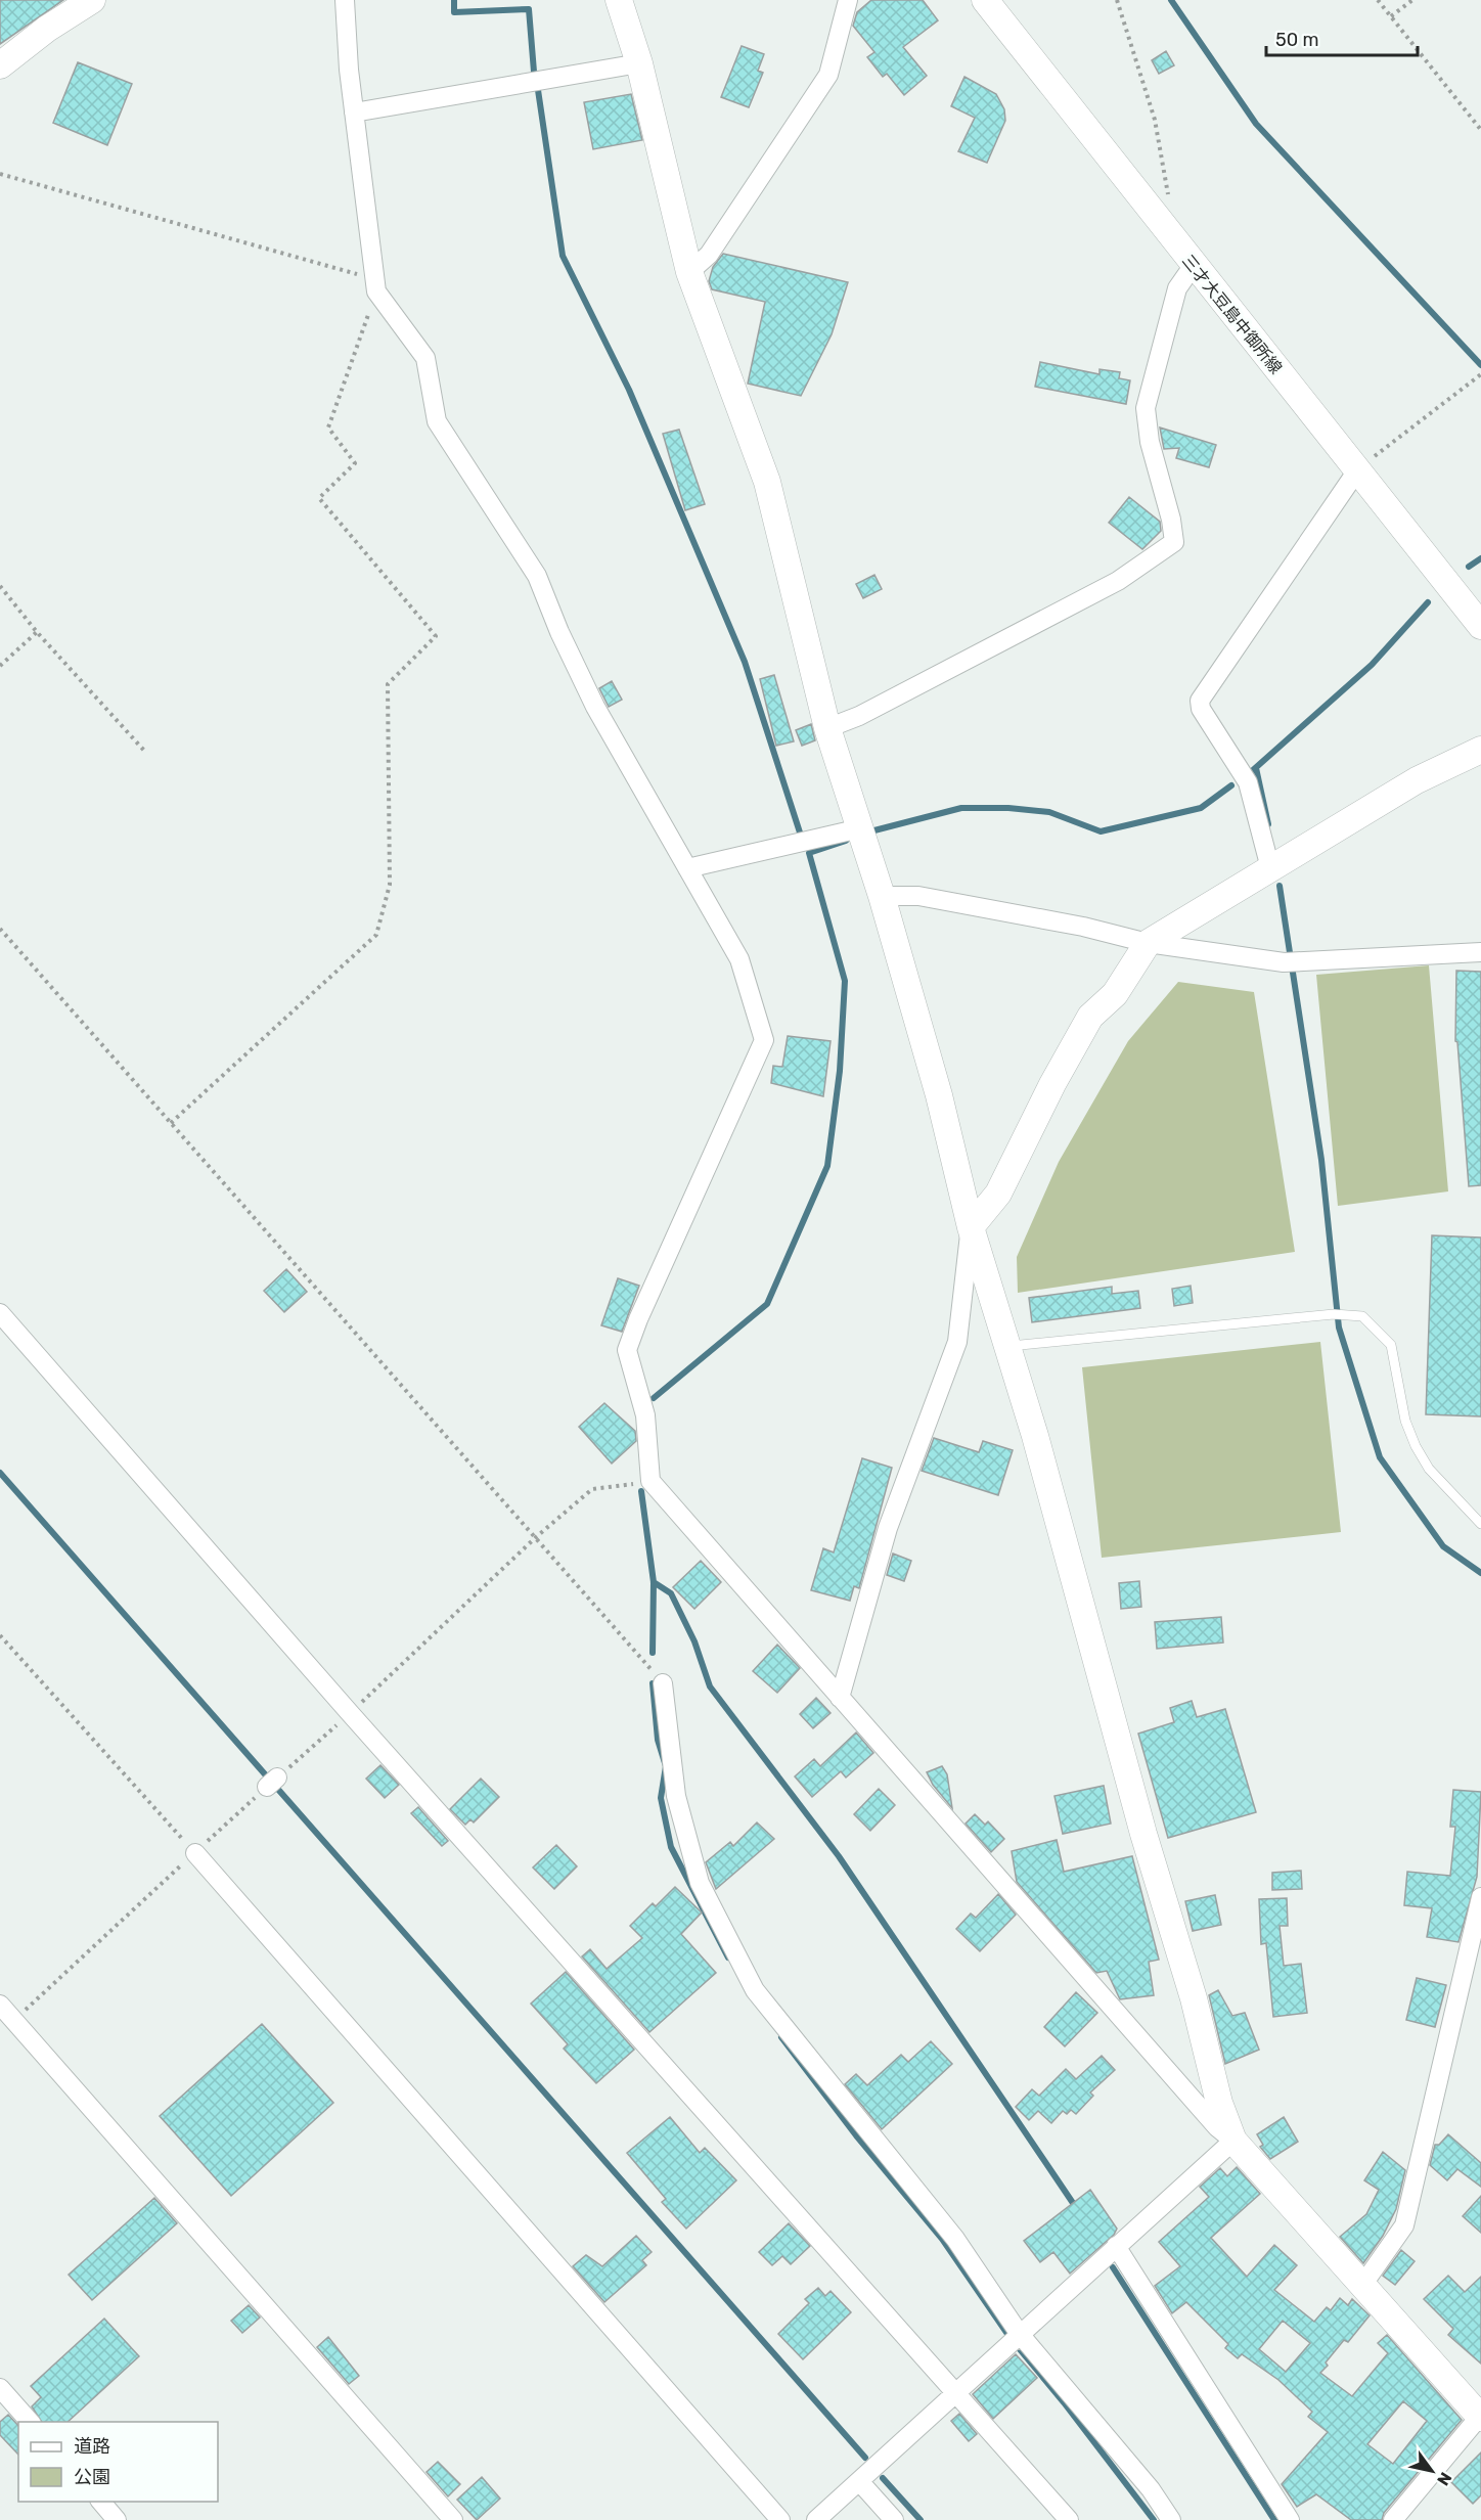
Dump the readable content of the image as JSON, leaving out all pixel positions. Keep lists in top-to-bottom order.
{
  "streets": {
    "street": ["三才大豆島中御所線"]
  },
  "legend": ["道路", "公園"],
  "scale_bar": "50 m",
  "north": "bottom right"
}
